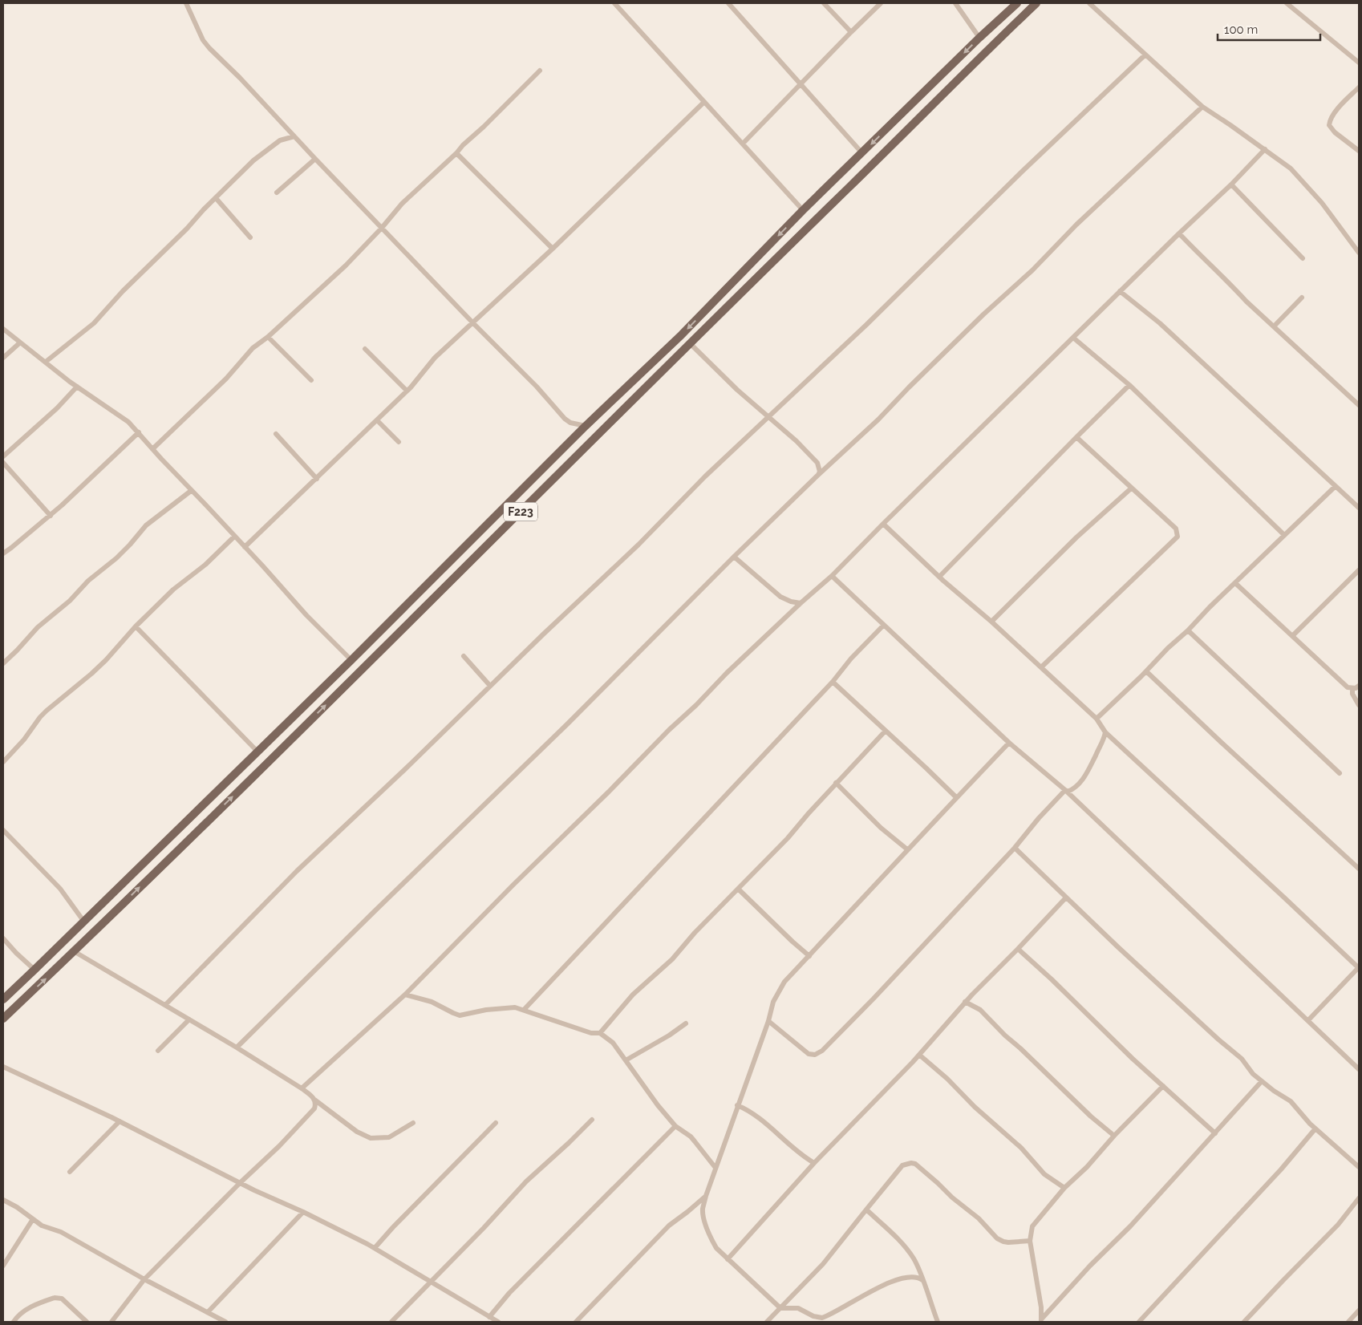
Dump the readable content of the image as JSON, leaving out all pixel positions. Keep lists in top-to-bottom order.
{
  "streets": {
    "main road": ["F223"]
  },
  "scale_bar": "100 m"
}
